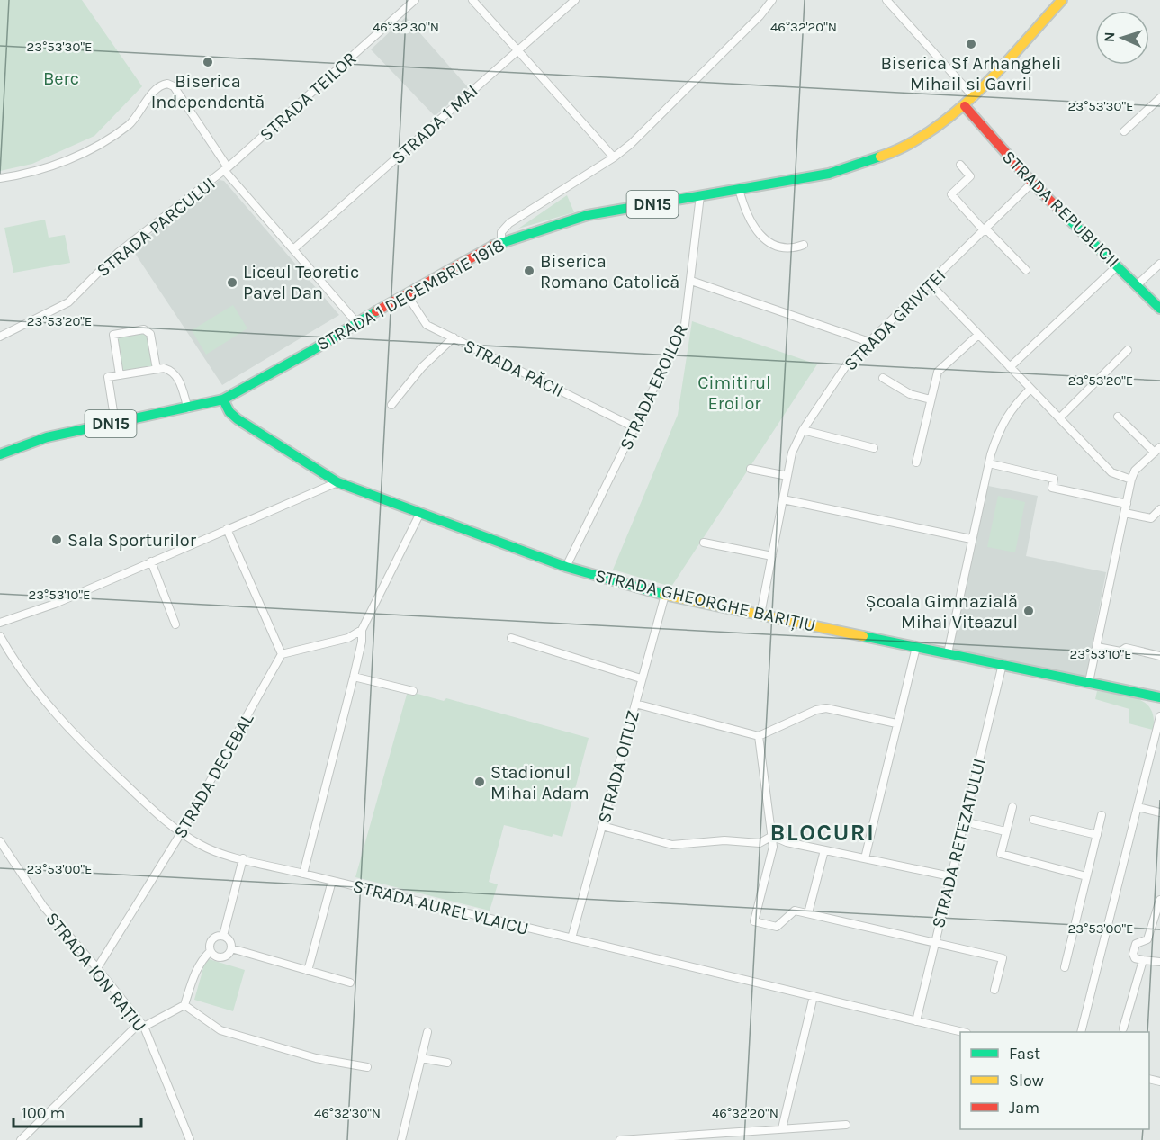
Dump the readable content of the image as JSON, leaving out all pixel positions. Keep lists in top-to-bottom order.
{
  "streets": {
    "street": [
      "STRADA TEILOR",
      "STRADA 1 MAI",
      "DN15",
      "STRADA REPUBLICII",
      "STRADA PARCULUI",
      "STRADA 1 DECEMBRIE 1918",
      "STRADA GRIVIȚEI",
      "STRADA PĂCII",
      "STRADA EROILOR",
      "STRADA GHEORGHE BARIȚIU",
      "STRADA OITUZ",
      "STRADA DECEBAL",
      "STRADA RETEZATULUI",
      "STRADA AUREL VLAICU",
      "STRADA ION RAȚIU"
    ]
  },
  "crossings": [
    ["STRADA TEILOR", "STRADA PARCULUI"],
    ["STRADA 1 MAI", "STRADA PARCULUI"],
    ["STRADA REPUBLICII", "STRADA 1 DECEMBRIE 1918"],
    ["STRADA REPUBLICII", "STRADA GRIVIȚEI"],
    ["STRADA PARCULUI", "STRADA 1 DECEMBRIE 1918"],
    ["STRADA 1 DECEMBRIE 1918", "STRADA PĂCII"],
    ["STRADA 1 DECEMBRIE 1918", "STRADA EROILOR"],
    ["STRADA 1 DECEMBRIE 1918", "STRADA GHEORGHE BARIȚIU"],
    ["STRADA GRIVIȚEI", "STRADA GHEORGHE BARIȚIU"],
    ["STRADA PĂCII", "STRADA EROILOR"],
    ["STRADA EROILOR", "STRADA GHEORGHE BARIȚIU"],
    ["STRADA GHEORGHE BARIȚIU", "STRADA OITUZ"],
    ["STRADA GHEORGHE BARIȚIU", "STRADA RETEZATULUI"],
    ["STRADA OITUZ", "STRADA AUREL VLAICU"],
    ["STRADA DECEBAL", "STRADA AUREL VLAICU"],
    ["STRADA DECEBAL", "STRADA ION RAȚIU"],
    ["STRADA RETEZATULUI", "STRADA AUREL VLAICU"]
  ],
  "districts": ["BLOCURI"],
  "parks": ["Berc", "Cimitirul Eroilor"],
  "places": [
    "Biserica Sf Arhangheli Mihail si Gavril",
    "Biserica Independentă",
    "Biserica Romano Catolică",
    "Liceul Teoretic Pavel Dan",
    "Sala Sporturilor",
    "Școala Gimnazială Mihai Viteazul",
    "Stadionul Mihai Adam"
  ],
  "legend": ["Fast", "Slow", "Jam"],
  "scale_bar": "100 m",
  "north": "left",
  "coordinates": [
    "46°32'30\"N",
    "46°32'20\"N",
    "23°53'30\"E",
    "23°53'20\"E",
    "23°53'10\"E",
    "23°53'00\"E"
  ]
}
